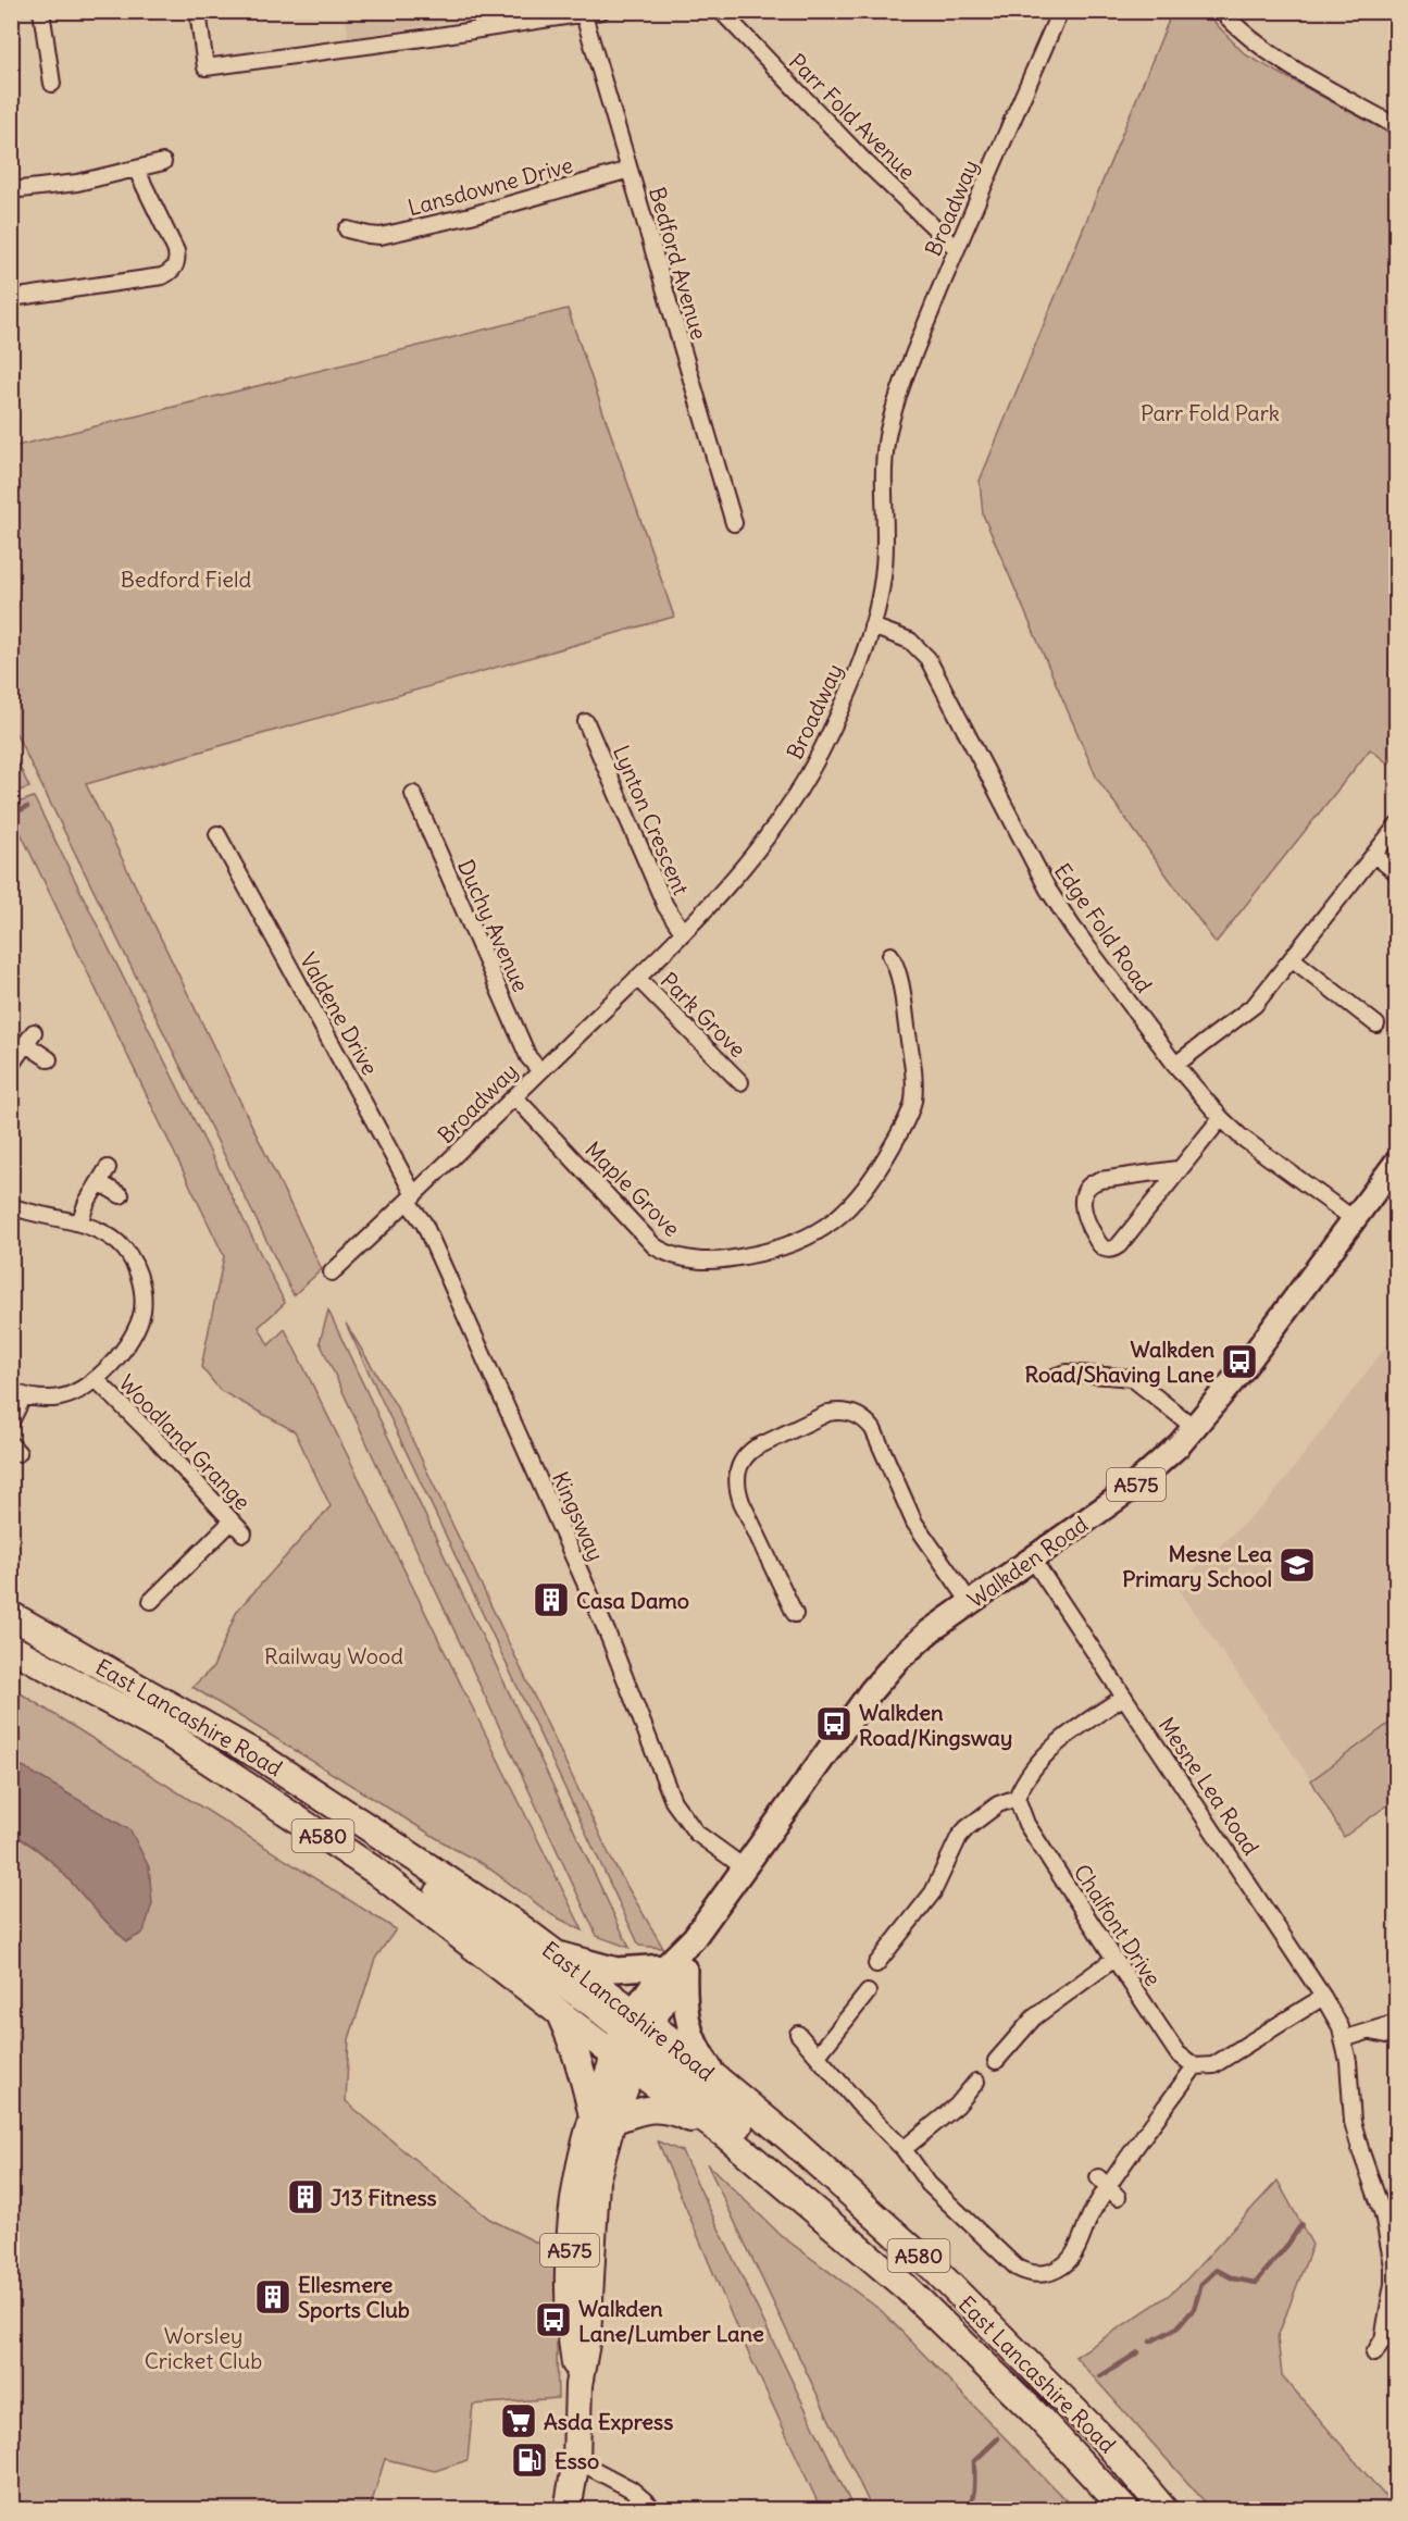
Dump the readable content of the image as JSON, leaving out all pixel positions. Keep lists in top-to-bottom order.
{
  "streets": {
    "highway": [
      "A575",
      "Walkden Road",
      "East Lancashire Road",
      "A580"
    ],
    "street": [
      "Parr Fold Avenue",
      "Lansdowne Drive",
      "Broadway",
      "Bedford Avenue",
      "Lynton Crescent",
      "Duchy Avenue",
      "Edge Fold Road",
      "Valdene Drive",
      "Park Grove",
      "Maple Grove",
      "Woodland Grange",
      "Kingsway",
      "Mesne Lea Road",
      "Chalfont Drive"
    ]
  },
  "crossings": [
    ["Parr Fold Avenue", "Broadway"],
    ["Lansdowne Drive", "Bedford Avenue"],
    ["Broadway", "Lynton Crescent"],
    ["Broadway", "Duchy Avenue"],
    ["Broadway", "Edge Fold Road"],
    ["Broadway", "Valdene Drive"],
    ["Broadway", "Park Grove"],
    ["Broadway", "Maple Grove"],
    ["Broadway", "Kingsway"],
    ["Edge Fold Road", "Walkden Road"],
    ["Valdene Drive", "Kingsway"],
    ["Kingsway", "Walkden Road"],
    ["Walkden Road", "East Lancashire Road"],
    ["Walkden Road", "Mesne Lea Road"]
  ],
  "parks": [
    "Parr Fold Park",
    "Bedford Field",
    "Railway Wood",
    "Worsley Cricket Club"
  ],
  "places": {
    "bus stop": ["Walkden Road/Shaving Lane", "Walkden Road/Kingsway", "Walkden Lane/Lumber Lane"],
    "school or university": ["Mesne Lea Primary School"],
    "building": ["Casa Damo", "J13 Fitness", "Ellesmere Sports Club"],
    "supermarket": ["Asda Express"],
    "fuel station": ["Esso"]
  }
}
